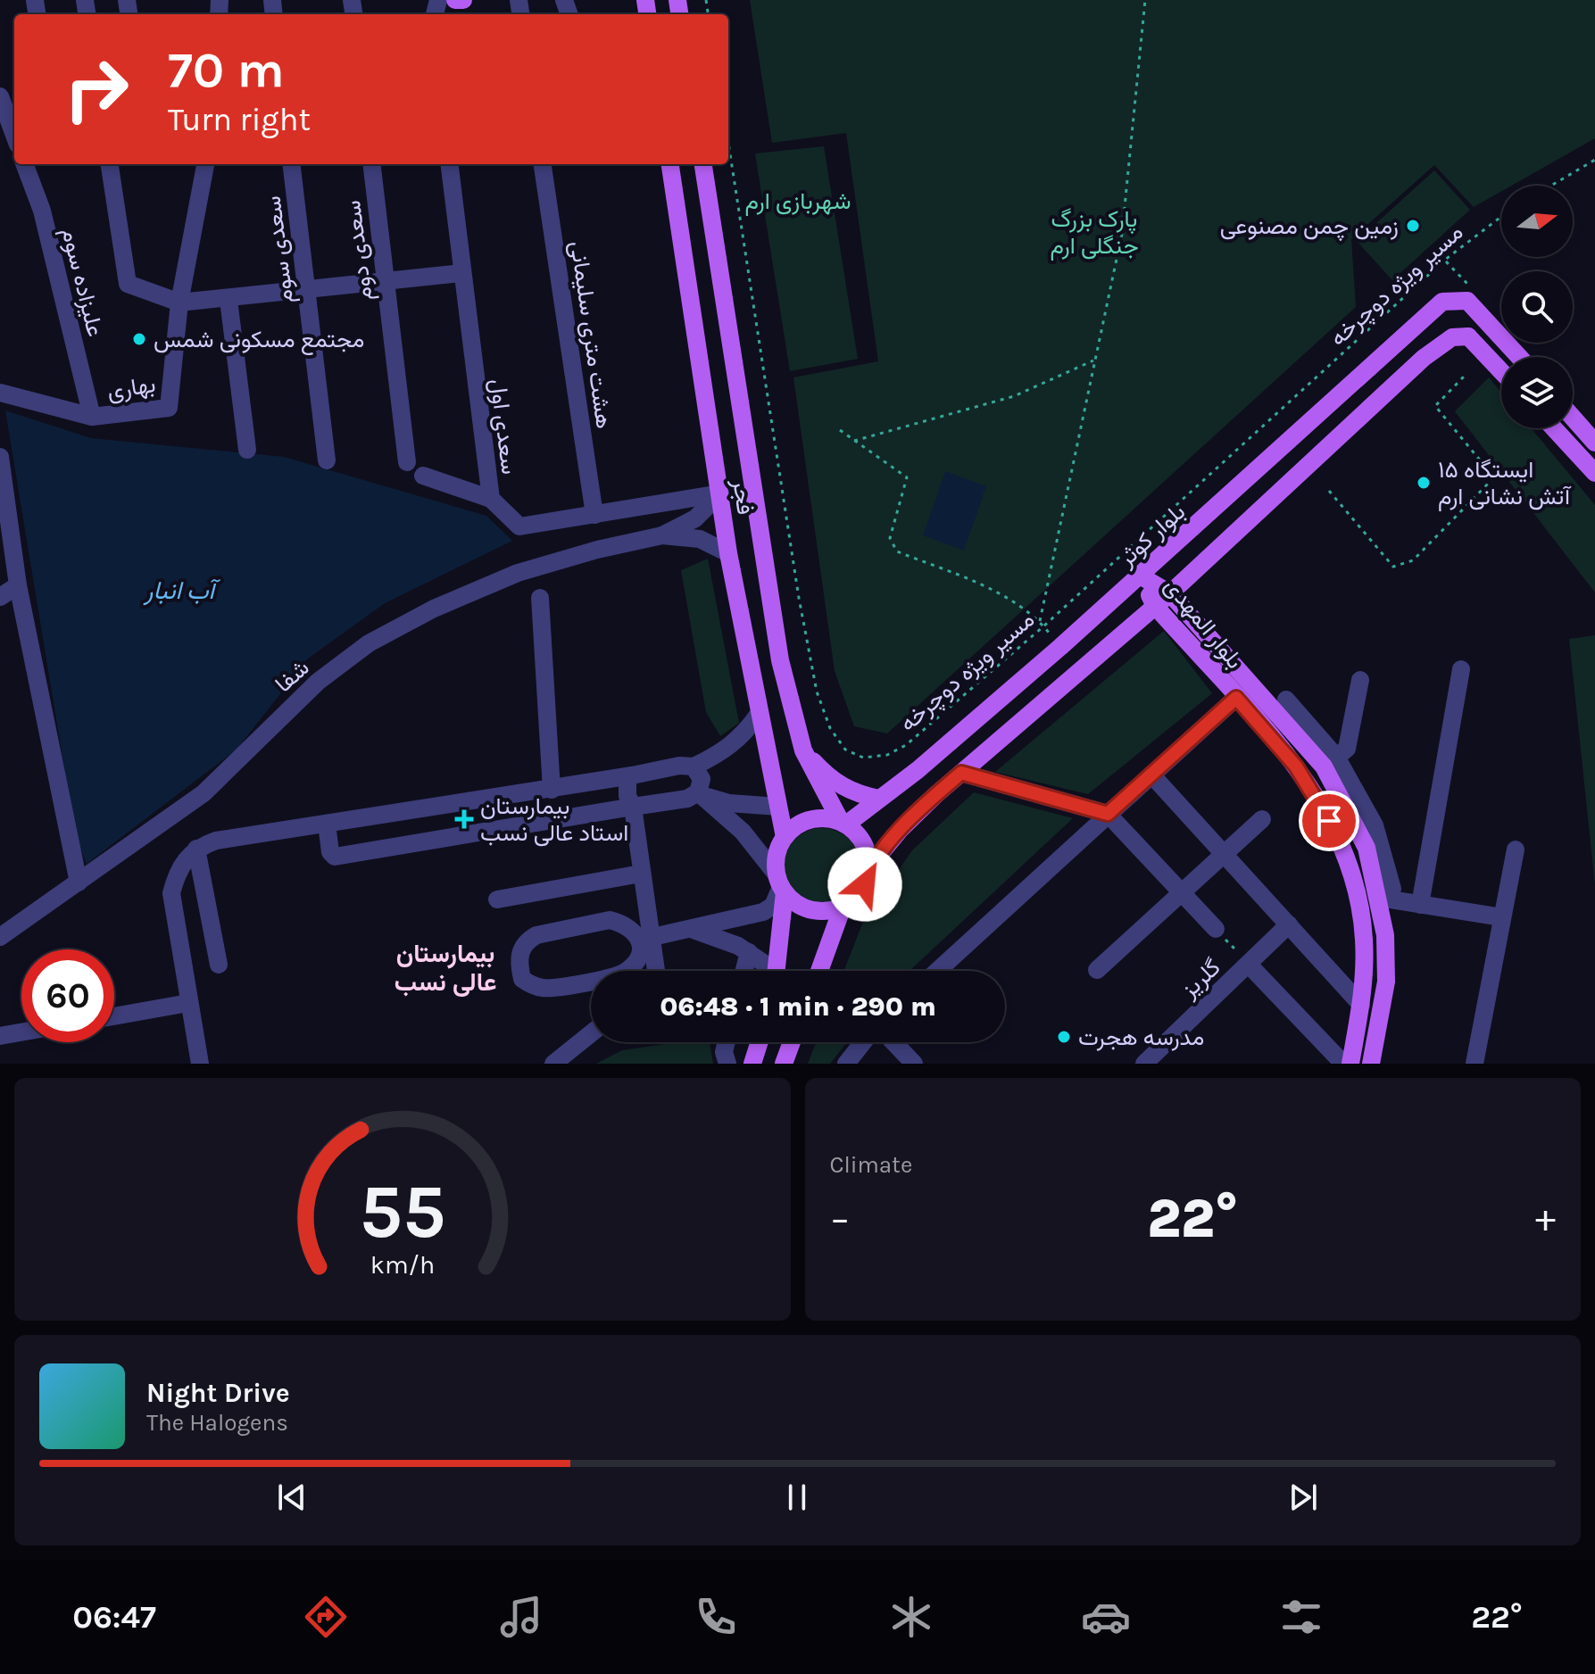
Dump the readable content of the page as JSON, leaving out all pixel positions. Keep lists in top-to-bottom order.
{
  "streets": {
    "main road": ["فجر", "بلوار کوثر", "بلوار المهدی"],
    "street": [
      "سعدی سوم",
      "سعدی دوم",
      "علیزاده سوم",
      "هشت متری سلیمانی",
      "بهاری",
      "سعدی اول",
      "شفا",
      "گلریز"
    ],
    "path": ["مسیر ویژه دوچرخه"]
  },
  "crossings": [
    ["علیزاده سوم", "بهاری"],
    ["هشت متری سلیمانی", "سعدی اول"],
    ["سعدی اول", "فجر"],
    ["فجر", "بلوار کوثر"],
    ["بلوار کوثر", "بلوار المهدی"]
  ],
  "districts": ["بیمارستان عالی نسب"],
  "water": ["آب انبار"],
  "parks": ["شهربازی ارم", "پارک بزرگ جنگلی ارم"],
  "places": {
    "other": [
      "زمین چمن مصنوعی",
      "مجتمع مسکونی شمس",
      "ایستگاه ۱۵ آتش نشانی ارم",
      "مدرسه هجرت"
    ],
    "health": ["بیمارستان استاد عالی نسب"]
  },
  "north": "right",
  "page": {
    "turn": ["70 m", "Turn right"],
    "limit": "60",
    "trip": "06:48 · 1 min · 290 m",
    "tile": "Climate",
    "heat": ["−", "22°", "+"],
    "song": ["Night Drive", "The Halogens"],
    "tabs": ["06:47", "22°"],
    "gauge": ["55", "km/h"]
  }
}
